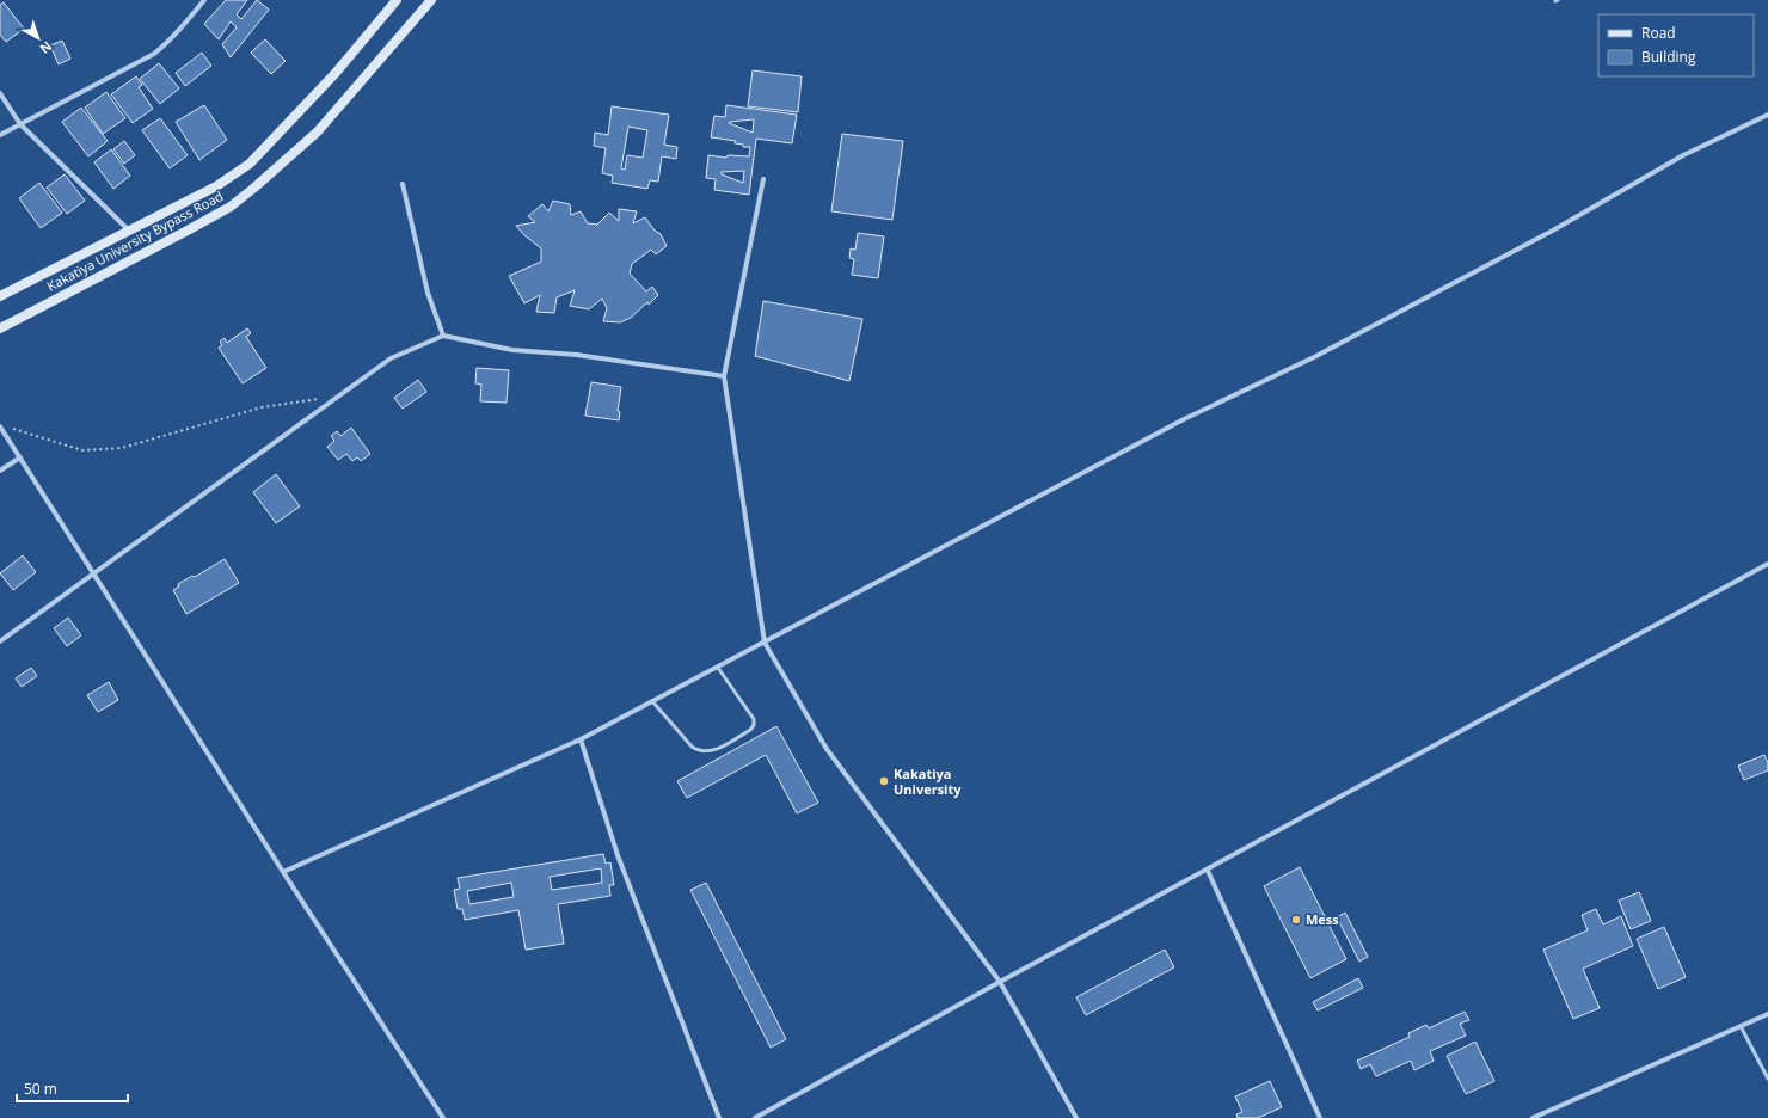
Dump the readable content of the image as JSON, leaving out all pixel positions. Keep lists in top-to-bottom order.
{
  "streets": {
    "main road": ["Kakatiya University Bypass Road"]
  },
  "places": ["Kakatiya University", "Mess"],
  "legend": ["Road", "Building"],
  "scale_bar": "50 m",
  "north": "bottom right"
}
